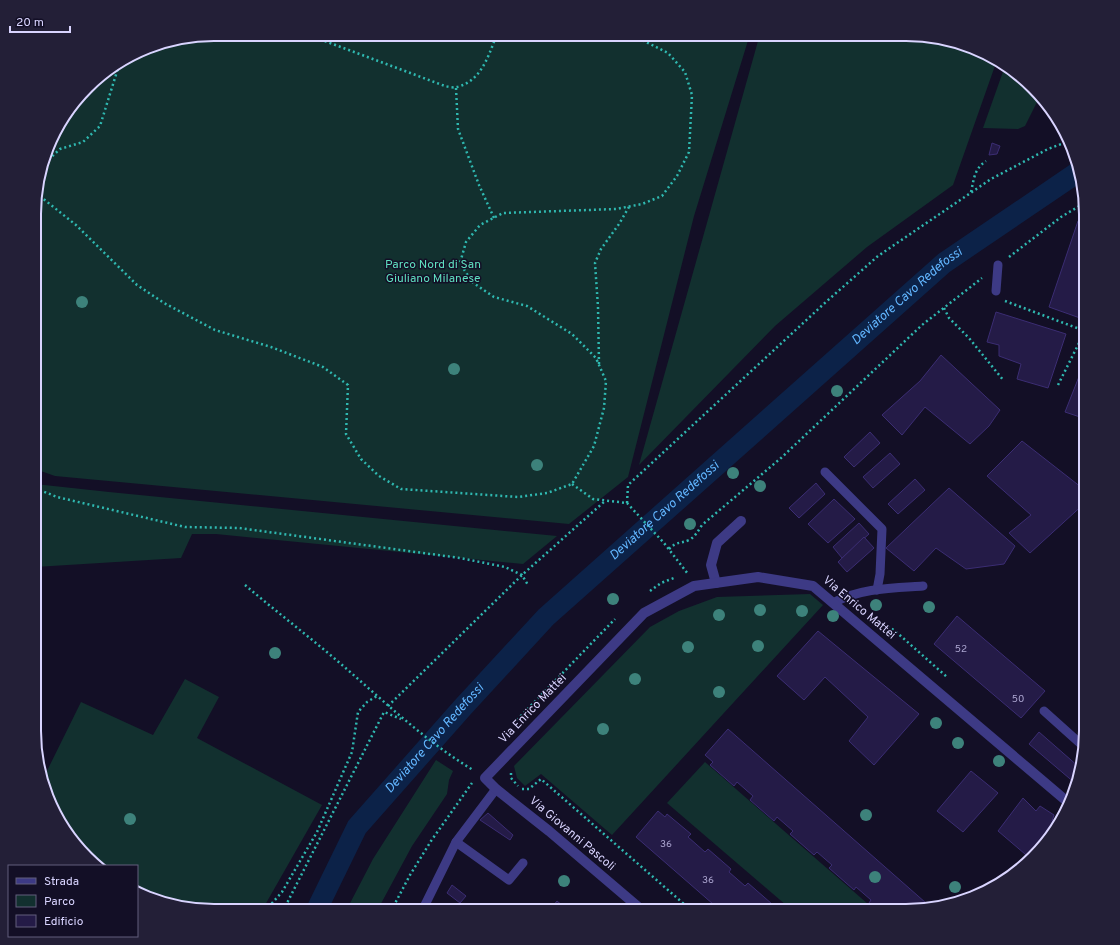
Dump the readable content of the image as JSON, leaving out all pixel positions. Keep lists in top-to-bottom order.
{
  "streets": {
    "street": ["Via Enrico Mattei", "Via Giovanni Pascoli"]
  },
  "crossings": [
    ["Via Enrico Mattei", "Via Giovanni Pascoli"]
  ],
  "water": ["Deviatore Cavo Redefossi"],
  "parks": ["Parco Nord di San Giuliano Milanese"],
  "house_numbers": [
    "52",
    "50",
    "36",
    "36"
  ],
  "legend": ["Strada", "Parco", "Edificio"],
  "scale_bar": "20 m"
}
